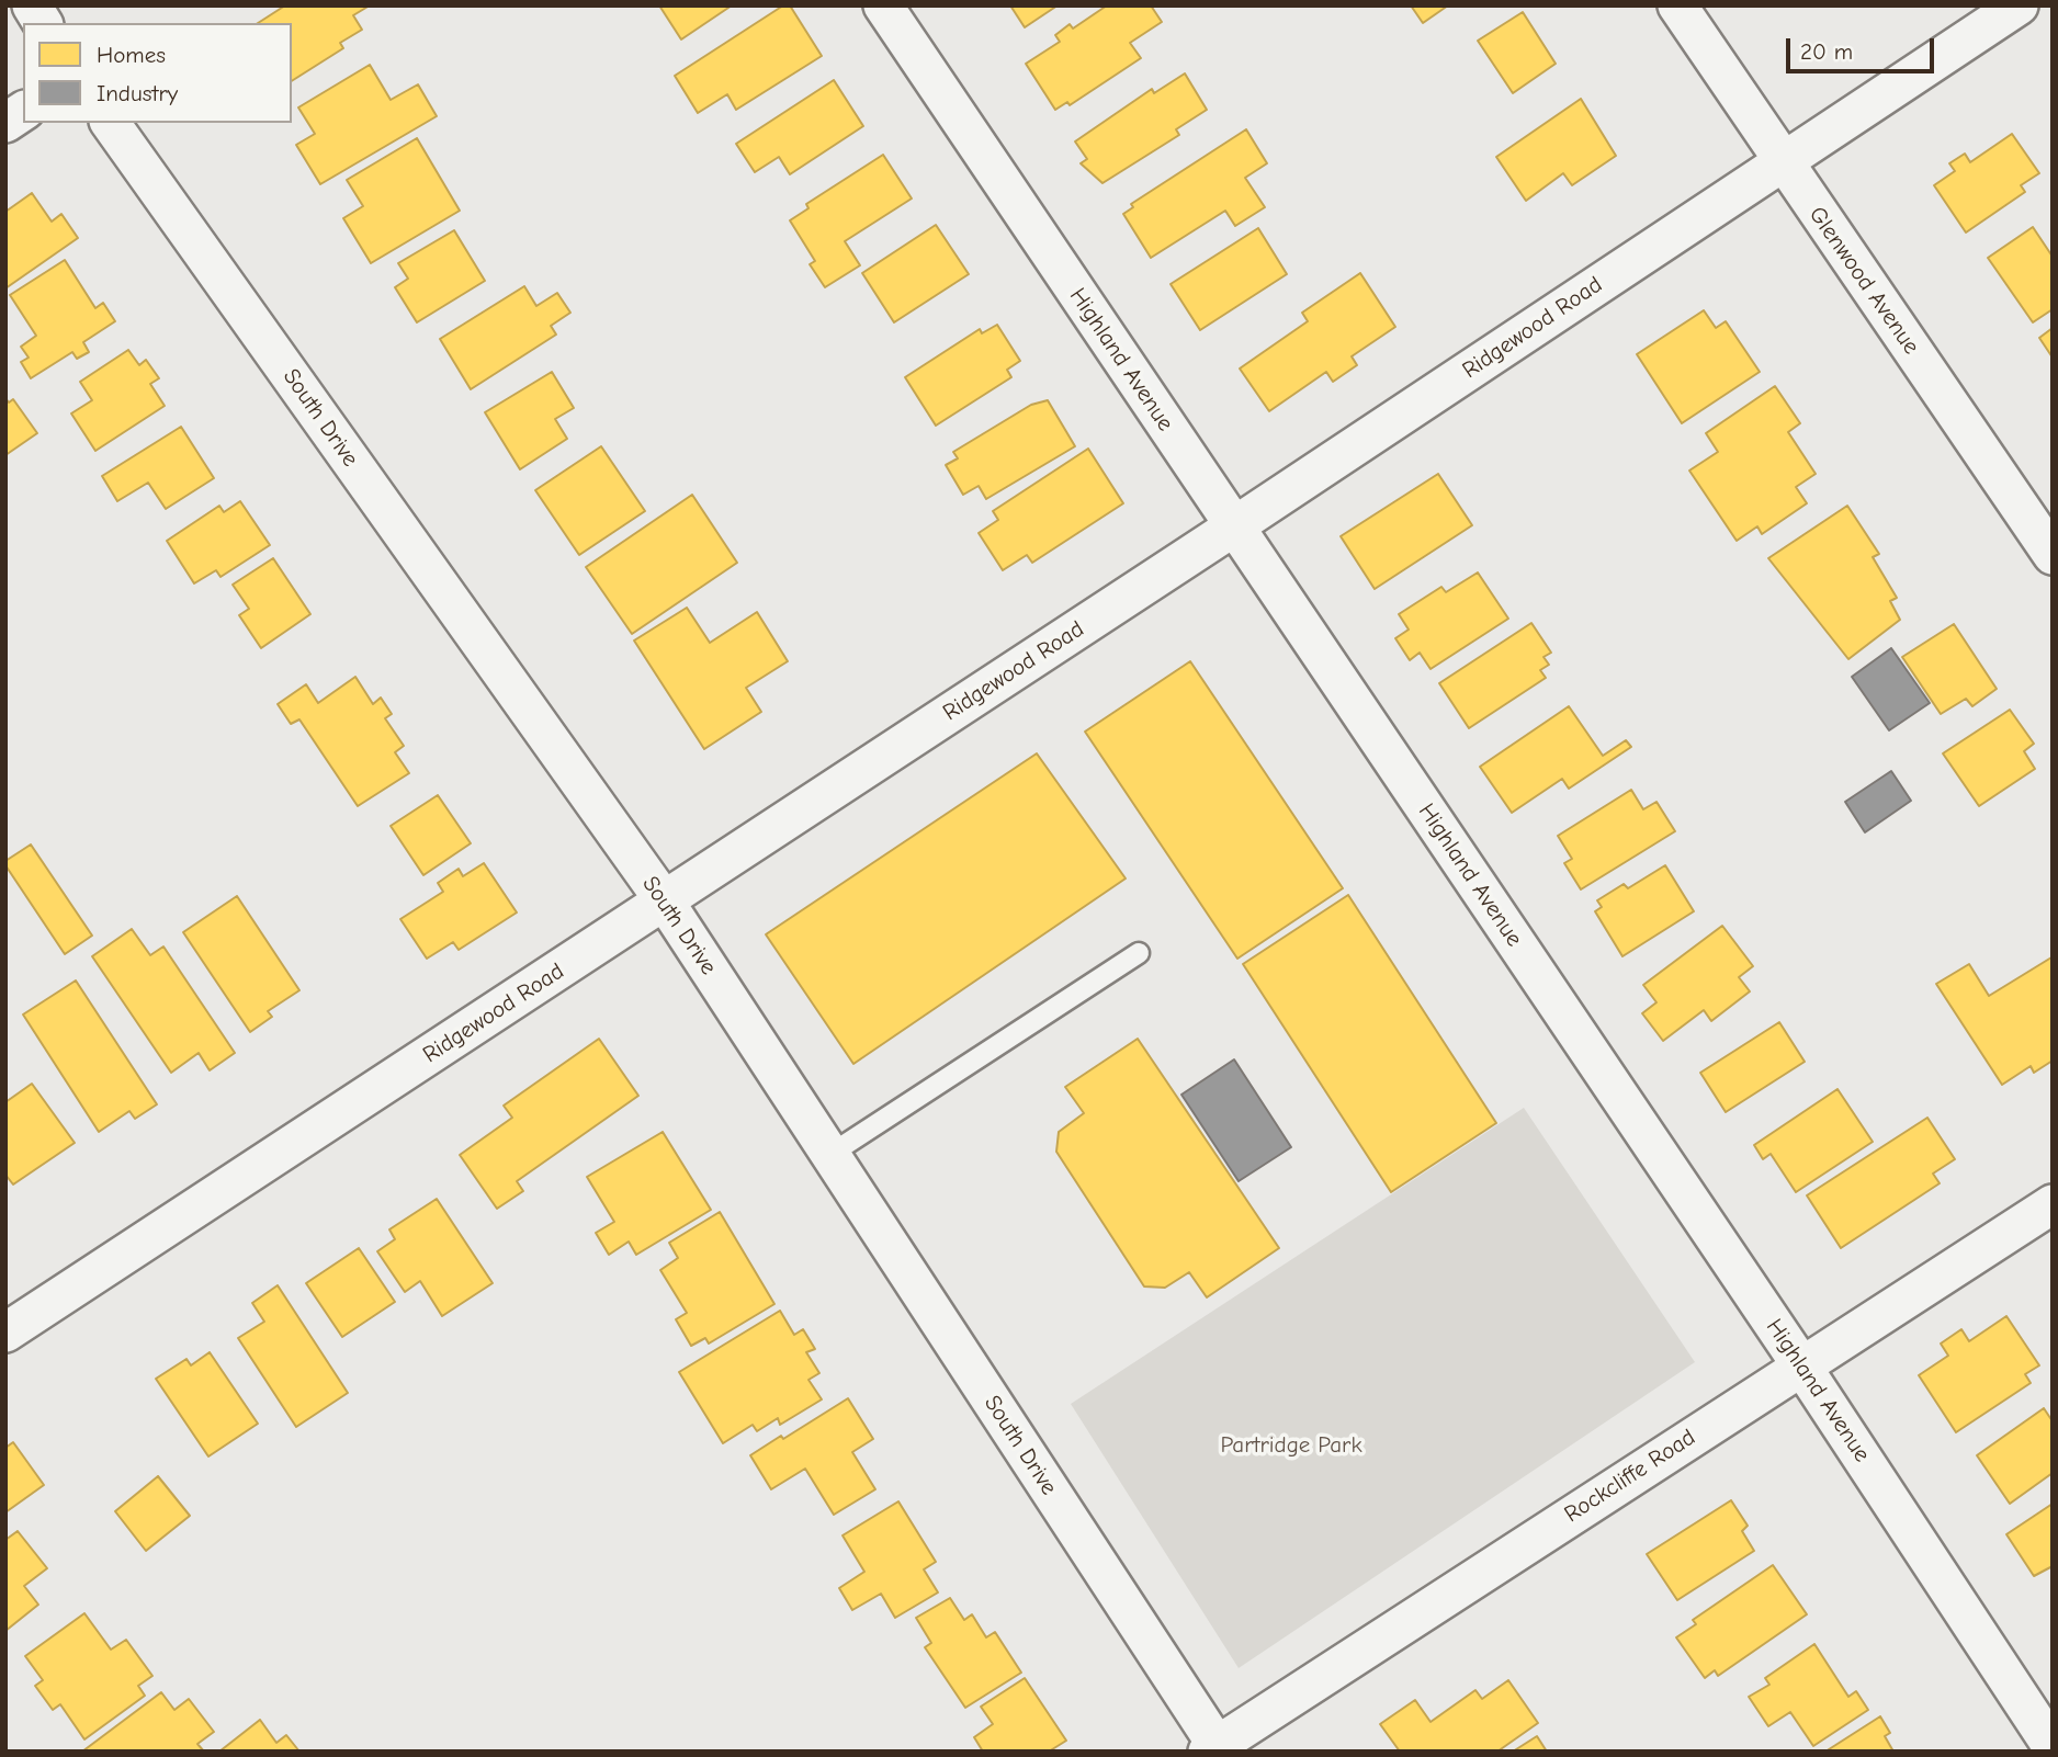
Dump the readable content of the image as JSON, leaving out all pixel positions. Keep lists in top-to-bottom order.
{
  "streets": {
    "street": [
      "Glenwood Avenue",
      "Ridgewood Road",
      "Highland Avenue",
      "South Drive",
      "Rockcliffe Road"
    ]
  },
  "crossings": [
    ["Glenwood Avenue", "Ridgewood Road"],
    ["Ridgewood Road", "Highland Avenue"],
    ["Ridgewood Road", "South Drive"],
    ["Highland Avenue", "Rockcliffe Road"],
    ["South Drive", "Rockcliffe Road"]
  ],
  "parks": ["Partridge Park"],
  "legend": ["Homes", "Industry"],
  "scale_bar": "20 m"
}
